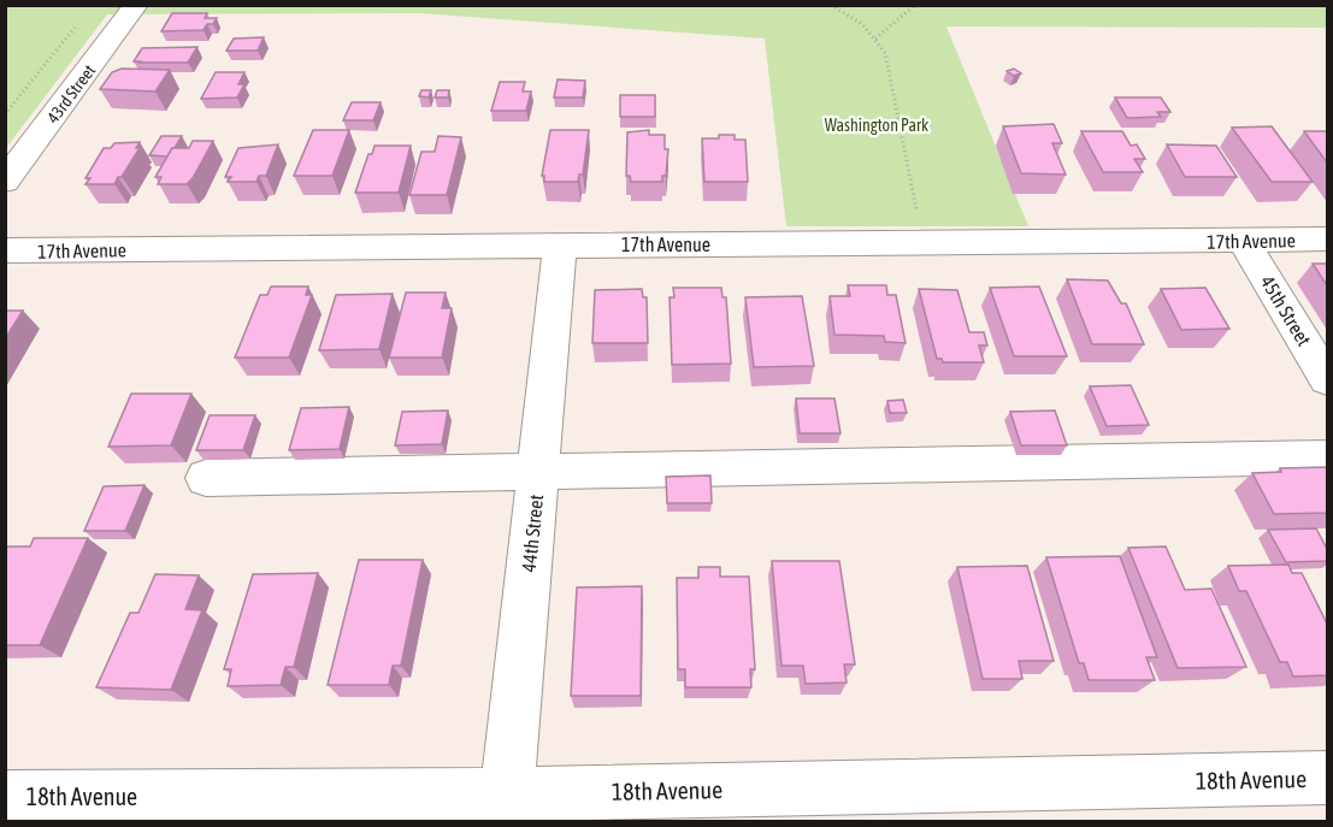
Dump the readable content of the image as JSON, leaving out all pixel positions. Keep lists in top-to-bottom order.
{
  "streets": {
    "street": [
      "43rd Street",
      "17th Avenue",
      "45th Street",
      "44th Street",
      "18th Avenue"
    ]
  },
  "crossings": [
    ["17th Avenue", "45th Street"],
    ["17th Avenue", "44th Street"],
    ["44th Street", "18th Avenue"]
  ],
  "parks": ["Washington Park"]
}
